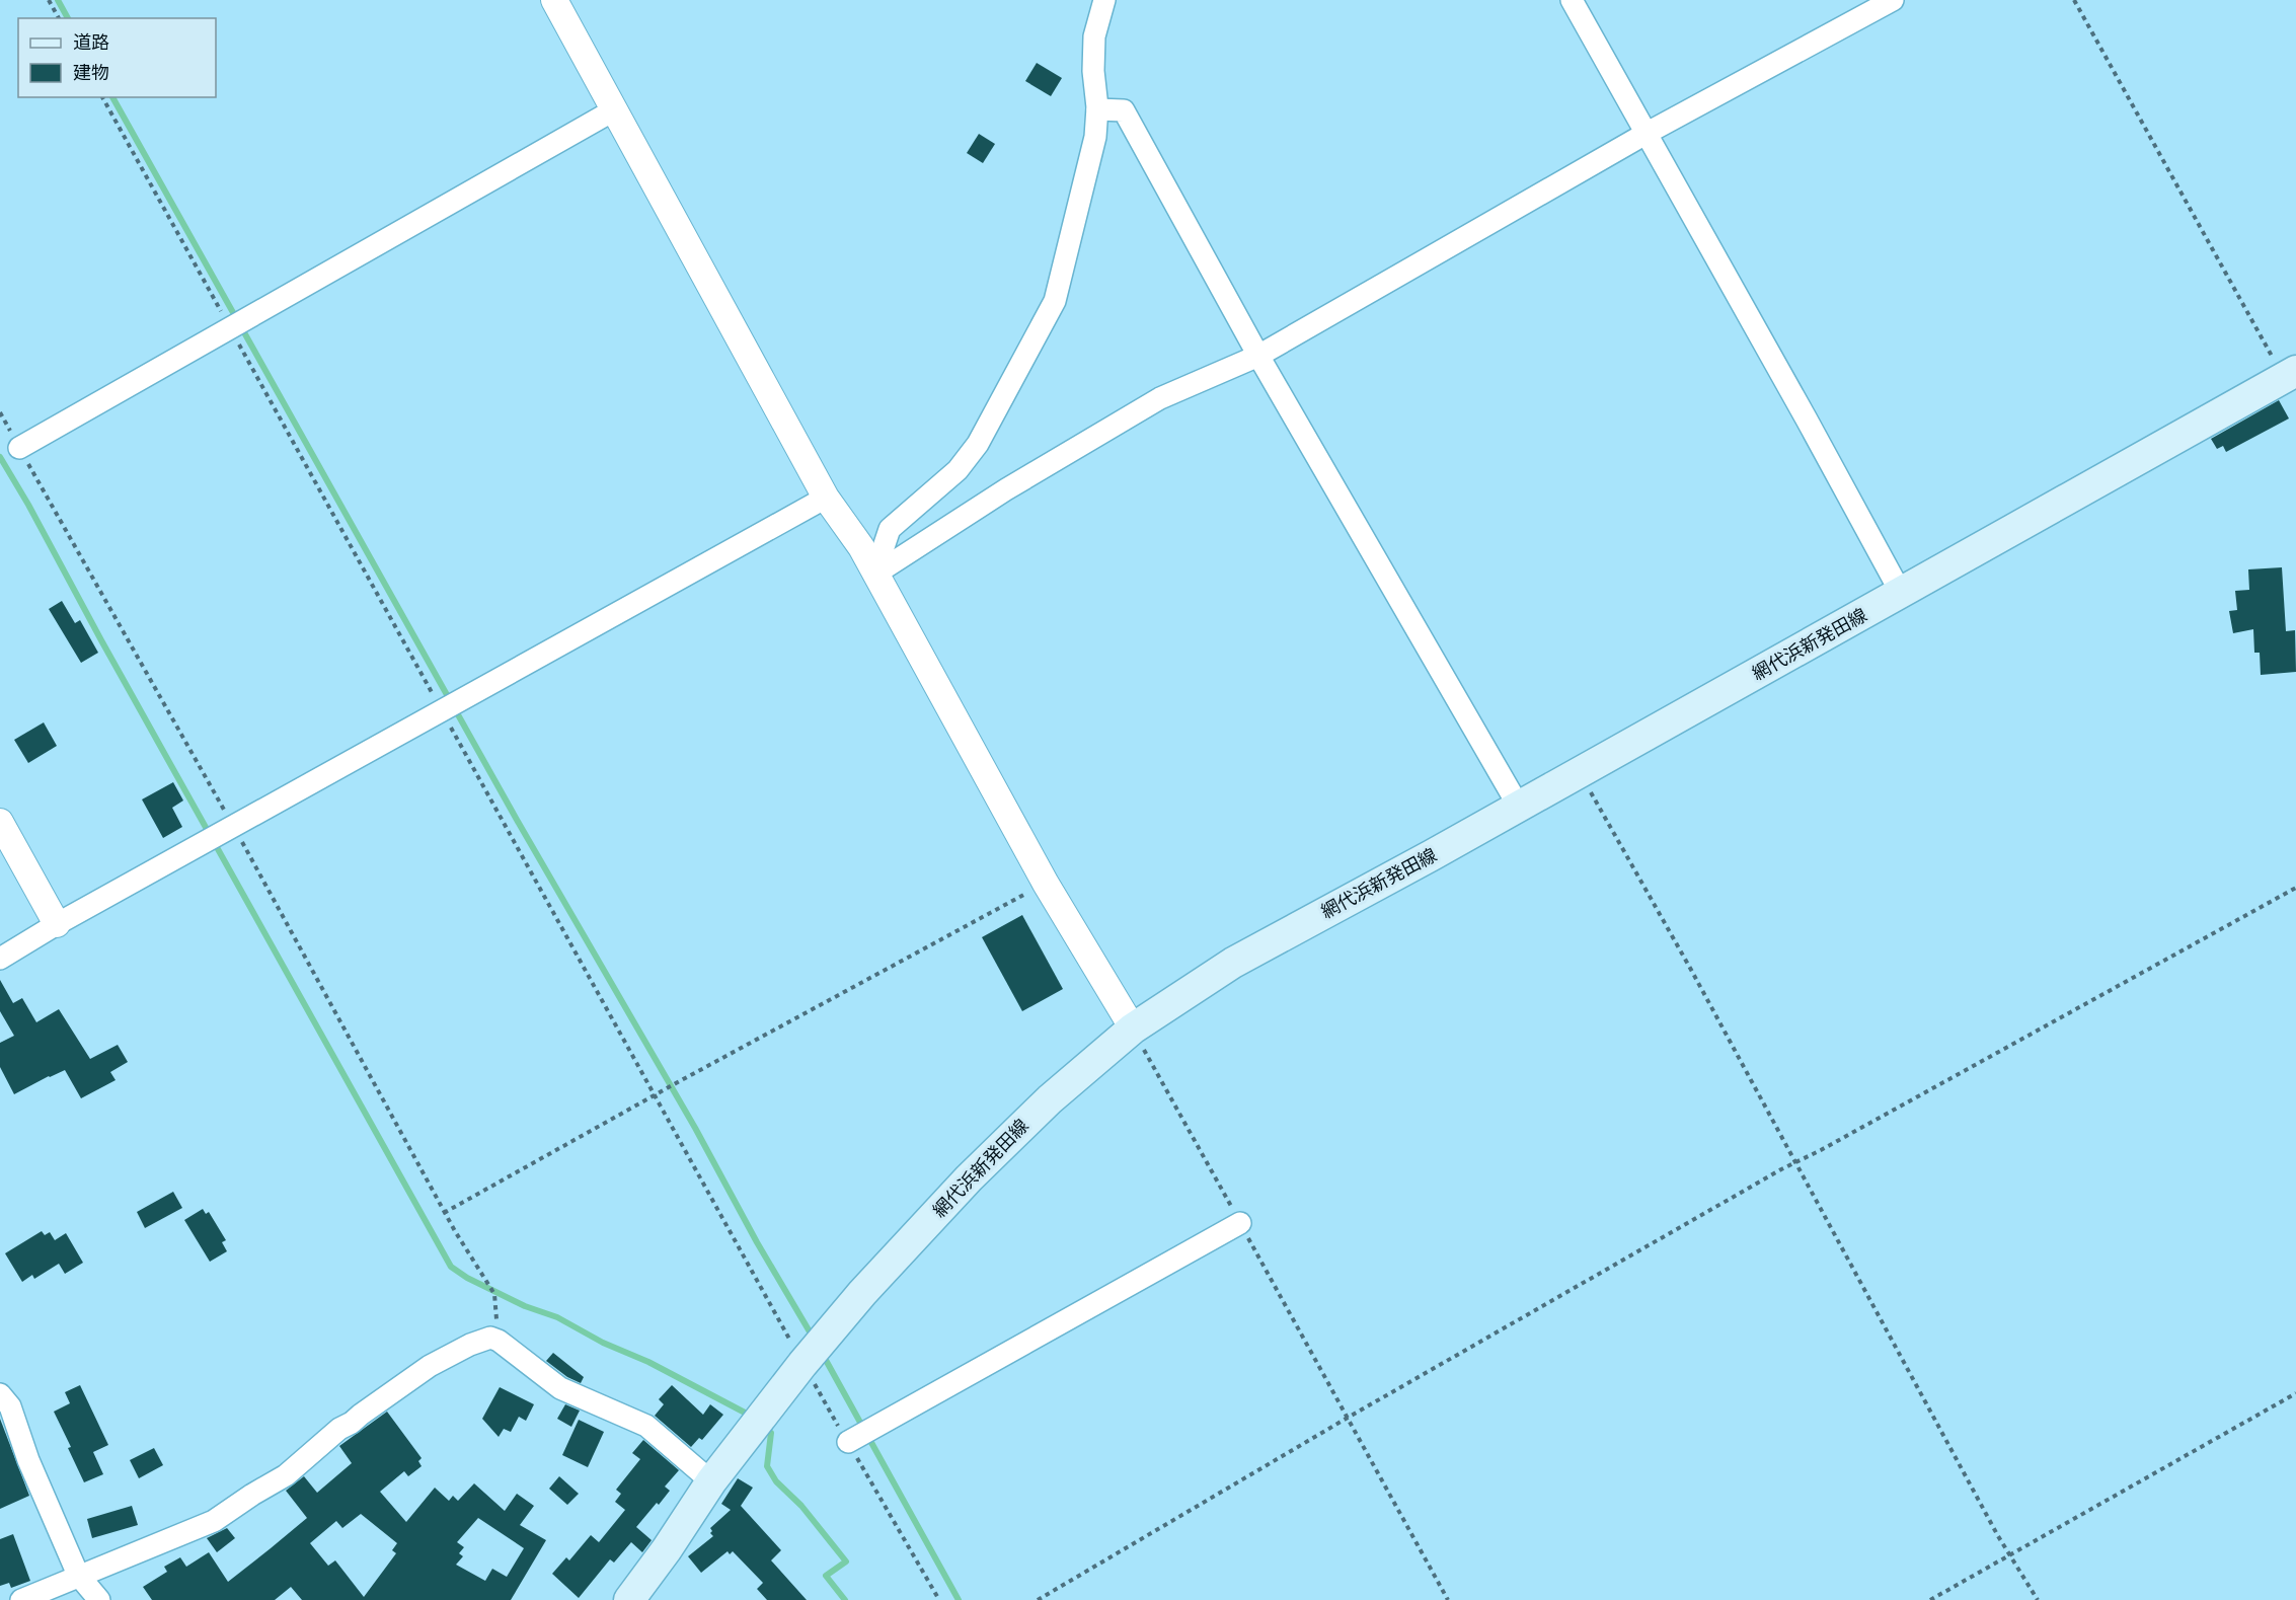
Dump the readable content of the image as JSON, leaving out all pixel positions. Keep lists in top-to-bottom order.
{
  "streets": {
    "main road": ["網代浜新発田線"]
  },
  "legend": ["道路", "建物"]
}
